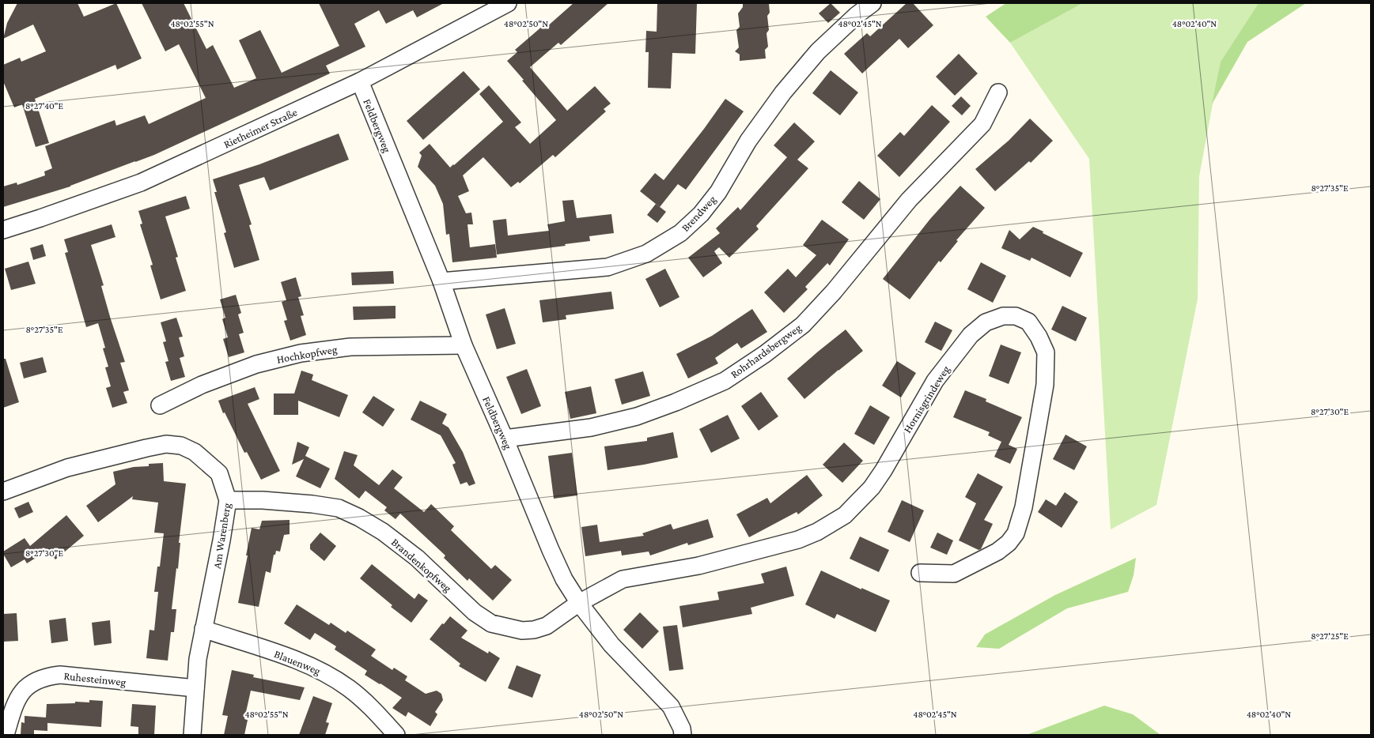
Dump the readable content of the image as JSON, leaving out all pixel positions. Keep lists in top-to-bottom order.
{
  "streets": {
    "street": [
      "Feldbergweg",
      "Rietheimer Straße",
      "Brendweg",
      "Rohrhardsbergweg",
      "Hochkopfweg",
      "Hornisgrindeweg",
      "Am Warenberg",
      "Brandenkopfweg",
      "Blauenweg",
      "Ruhesteinweg"
    ]
  },
  "crossings": [
    ["Feldbergweg", "Rietheimer Straße"],
    ["Feldbergweg", "Brendweg"],
    ["Feldbergweg", "Rohrhardsbergweg"],
    ["Feldbergweg", "Hochkopfweg"],
    ["Feldbergweg", "Hornisgrindeweg"],
    ["Feldbergweg", "Brandenkopfweg"],
    ["Hornisgrindeweg", "Brandenkopfweg"],
    ["Am Warenberg", "Brandenkopfweg"],
    ["Am Warenberg", "Blauenweg"],
    ["Am Warenberg", "Ruhesteinweg"]
  ],
  "coordinates": [
    "48°02'55\"N",
    "48°02'50\"N",
    "48°02'45\"N",
    "48°02'40\"N",
    "8°27'40\"E",
    "8°27'35\"E",
    "8°27'30\"E",
    "8°27'25\"E"
  ]
}
